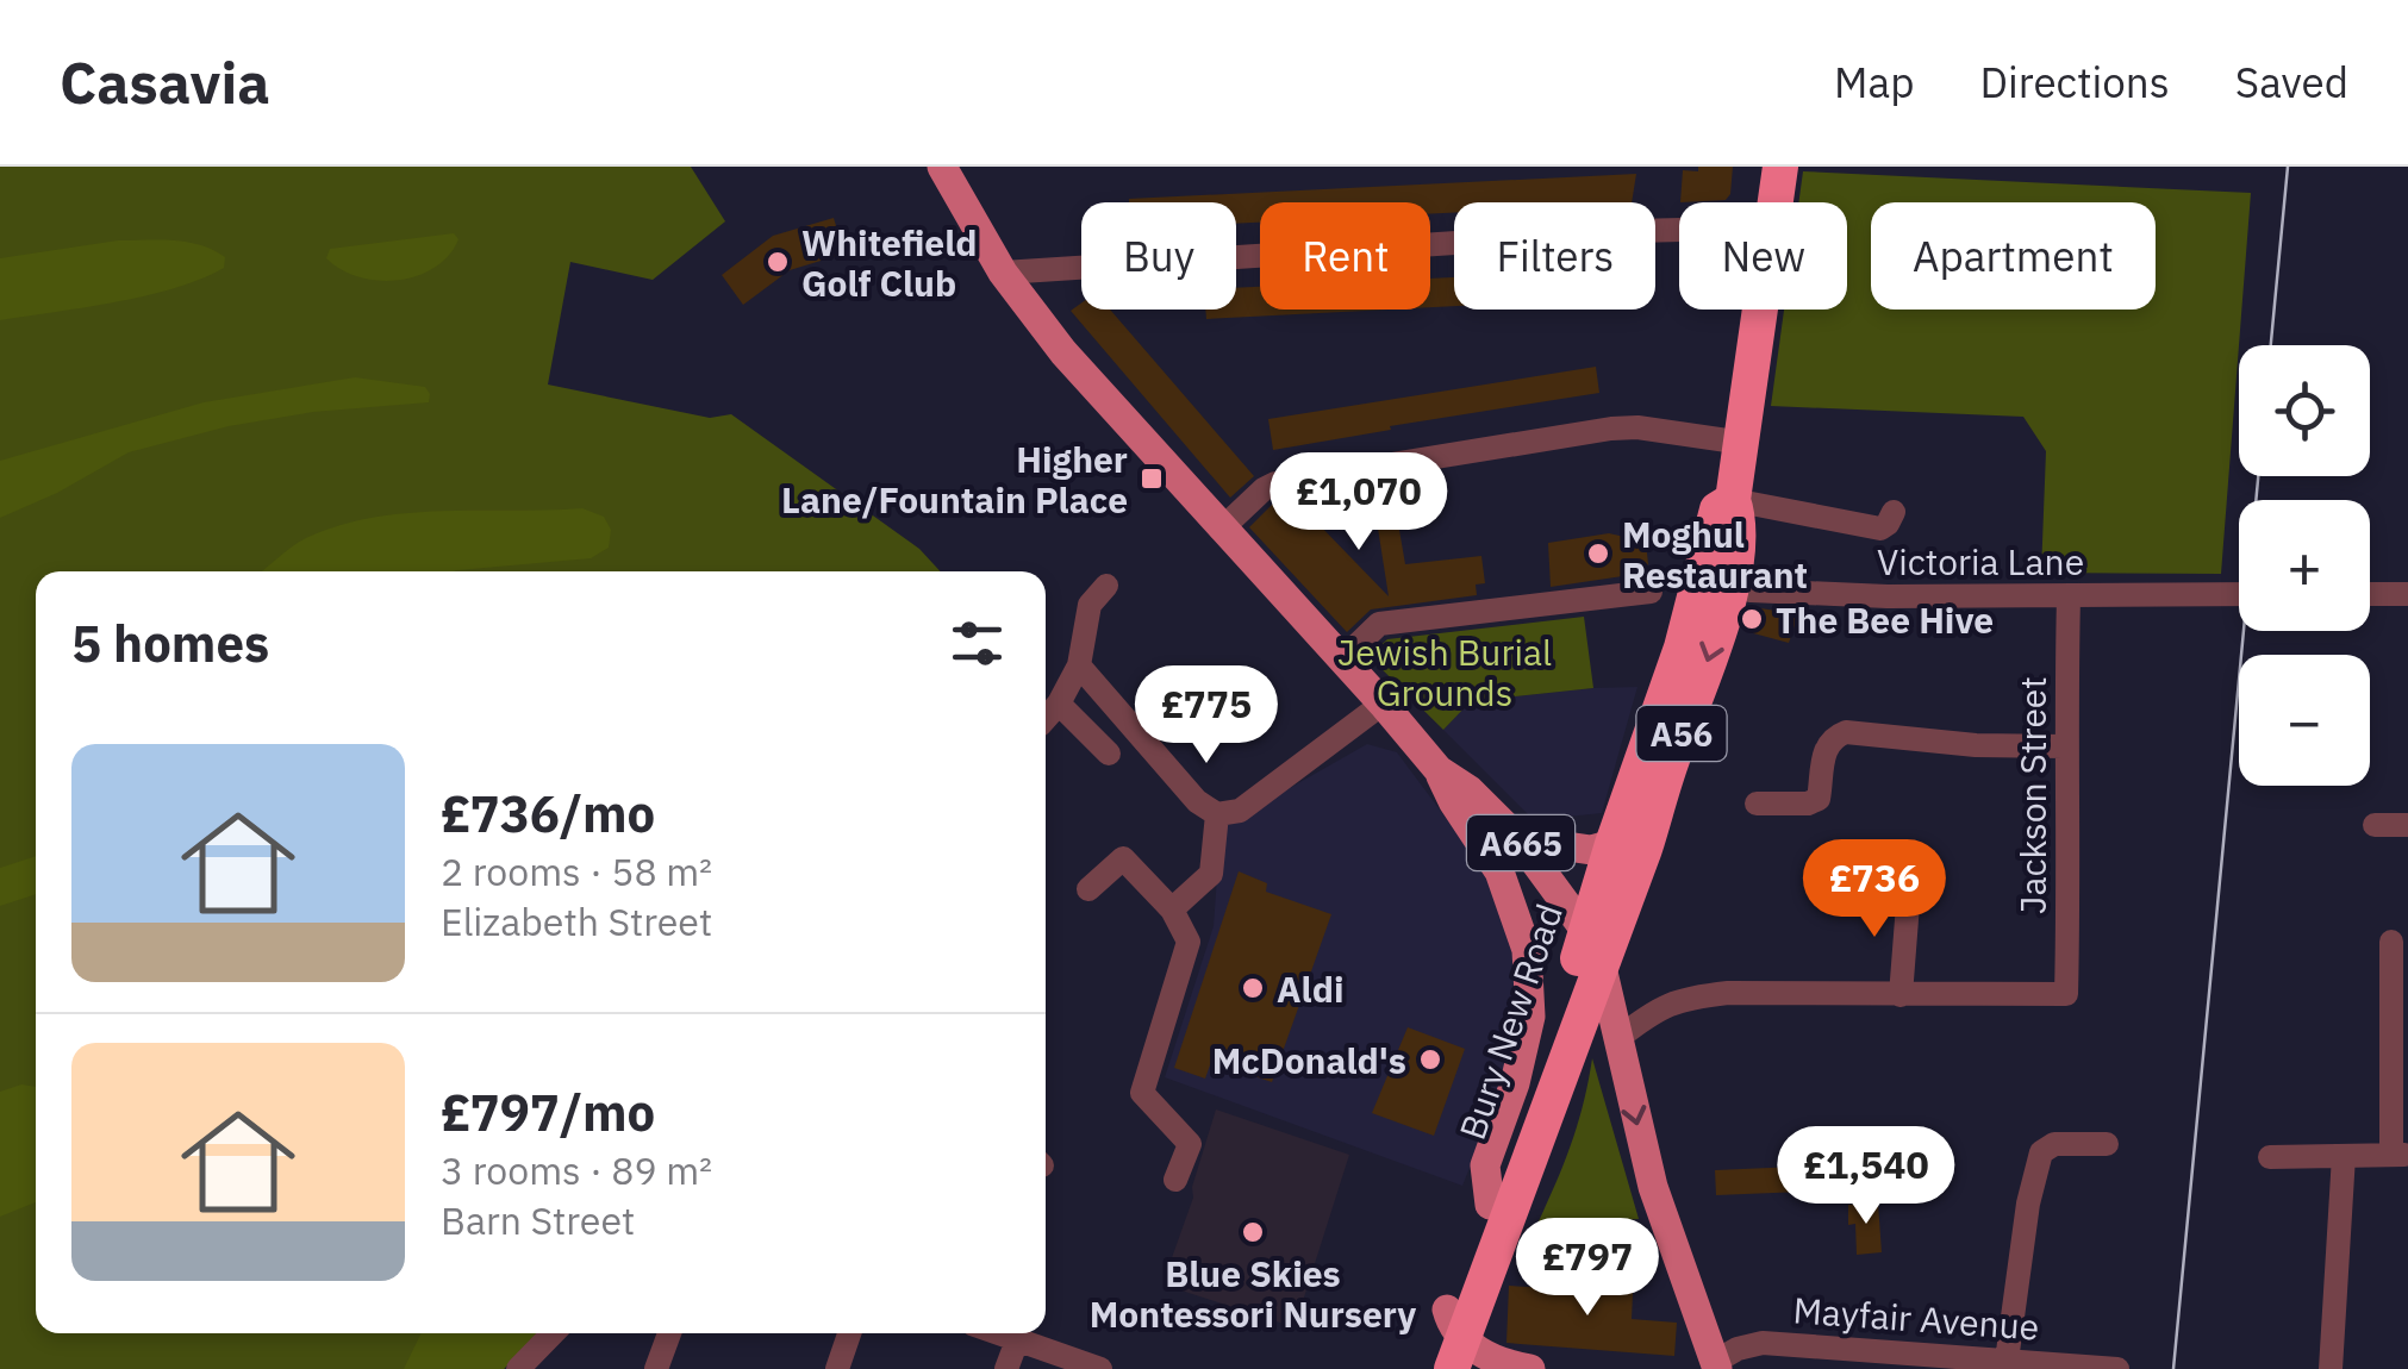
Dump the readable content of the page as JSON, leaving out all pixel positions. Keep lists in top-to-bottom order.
{
  "streets": {
    "highway": ["A56", "Bury New Road"],
    "main road": ["A665"],
    "street": ["Victoria Lane", "Jackson Street", "Mayfair Avenue"]
  },
  "crossings": [
    ["Victoria Lane", "Jackson Street"],
    ["Victoria Lane", "Bury New Road"],
    ["A665", "Bury New Road"],
    ["A665", "Mayfair Avenue"]
  ],
  "parks": ["Jewish Burial Grounds"],
  "places": {
    "other": [
      "Whitefield Golf Club",
      "Moghul Restaurant",
      "The Bee Hive",
      "Aldi",
      "McDonald's",
      "Blue Skies Montessori Nursery"
    ],
    "transit": ["Higher Lane/Fountain Place"]
  },
  "page": {
    "header": "Casavia",
    "nav": ["Map", "Directions", "Saved"],
    "chip": [
      "Buy",
      "Rent",
      "Filters",
      "New",
      "Apartment"
    ],
    "map_buttons": ["+", "−"],
    "price": [
      "£1,070",
      "£775",
      "£736",
      "£1,540",
      "£797"
    ],
    "heading": "5 homes",
    "list": [
      {
        "name": "£736/mo",
        "note": "2 rooms · 58 m² · Elizabeth Street"
      },
      {
        "name": "£797/mo",
        "note": "3 rooms · 89 m² · Barn Street"
      }
    ]
  }
}
